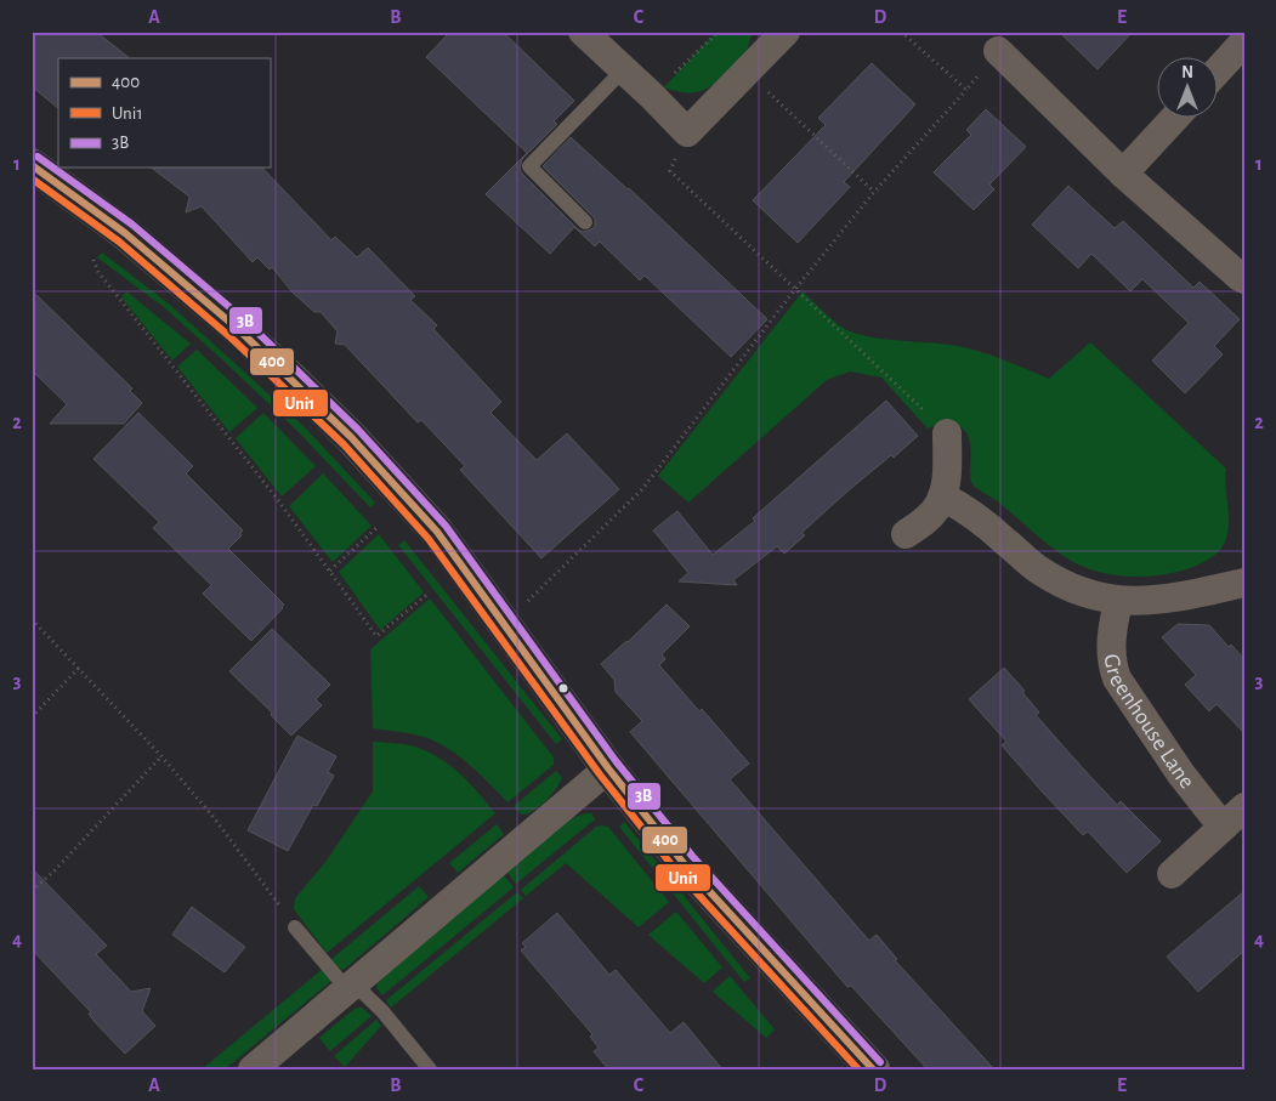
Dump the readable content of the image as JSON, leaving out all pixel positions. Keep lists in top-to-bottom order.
{
  "streets": {
    "street": ["Greenhouse Lane"]
  },
  "lines": ["transit line 3B", "transit line 400", "transit line Uni1"],
  "legend": ["400", "Uni1", "3B"],
  "north": "top",
  "grid": {
    "columns": [
      "A",
      "B",
      "C",
      "D",
      "E"
    ],
    "rows": [
      "1",
      "2",
      "3",
      "4"
    ]
  }
}
